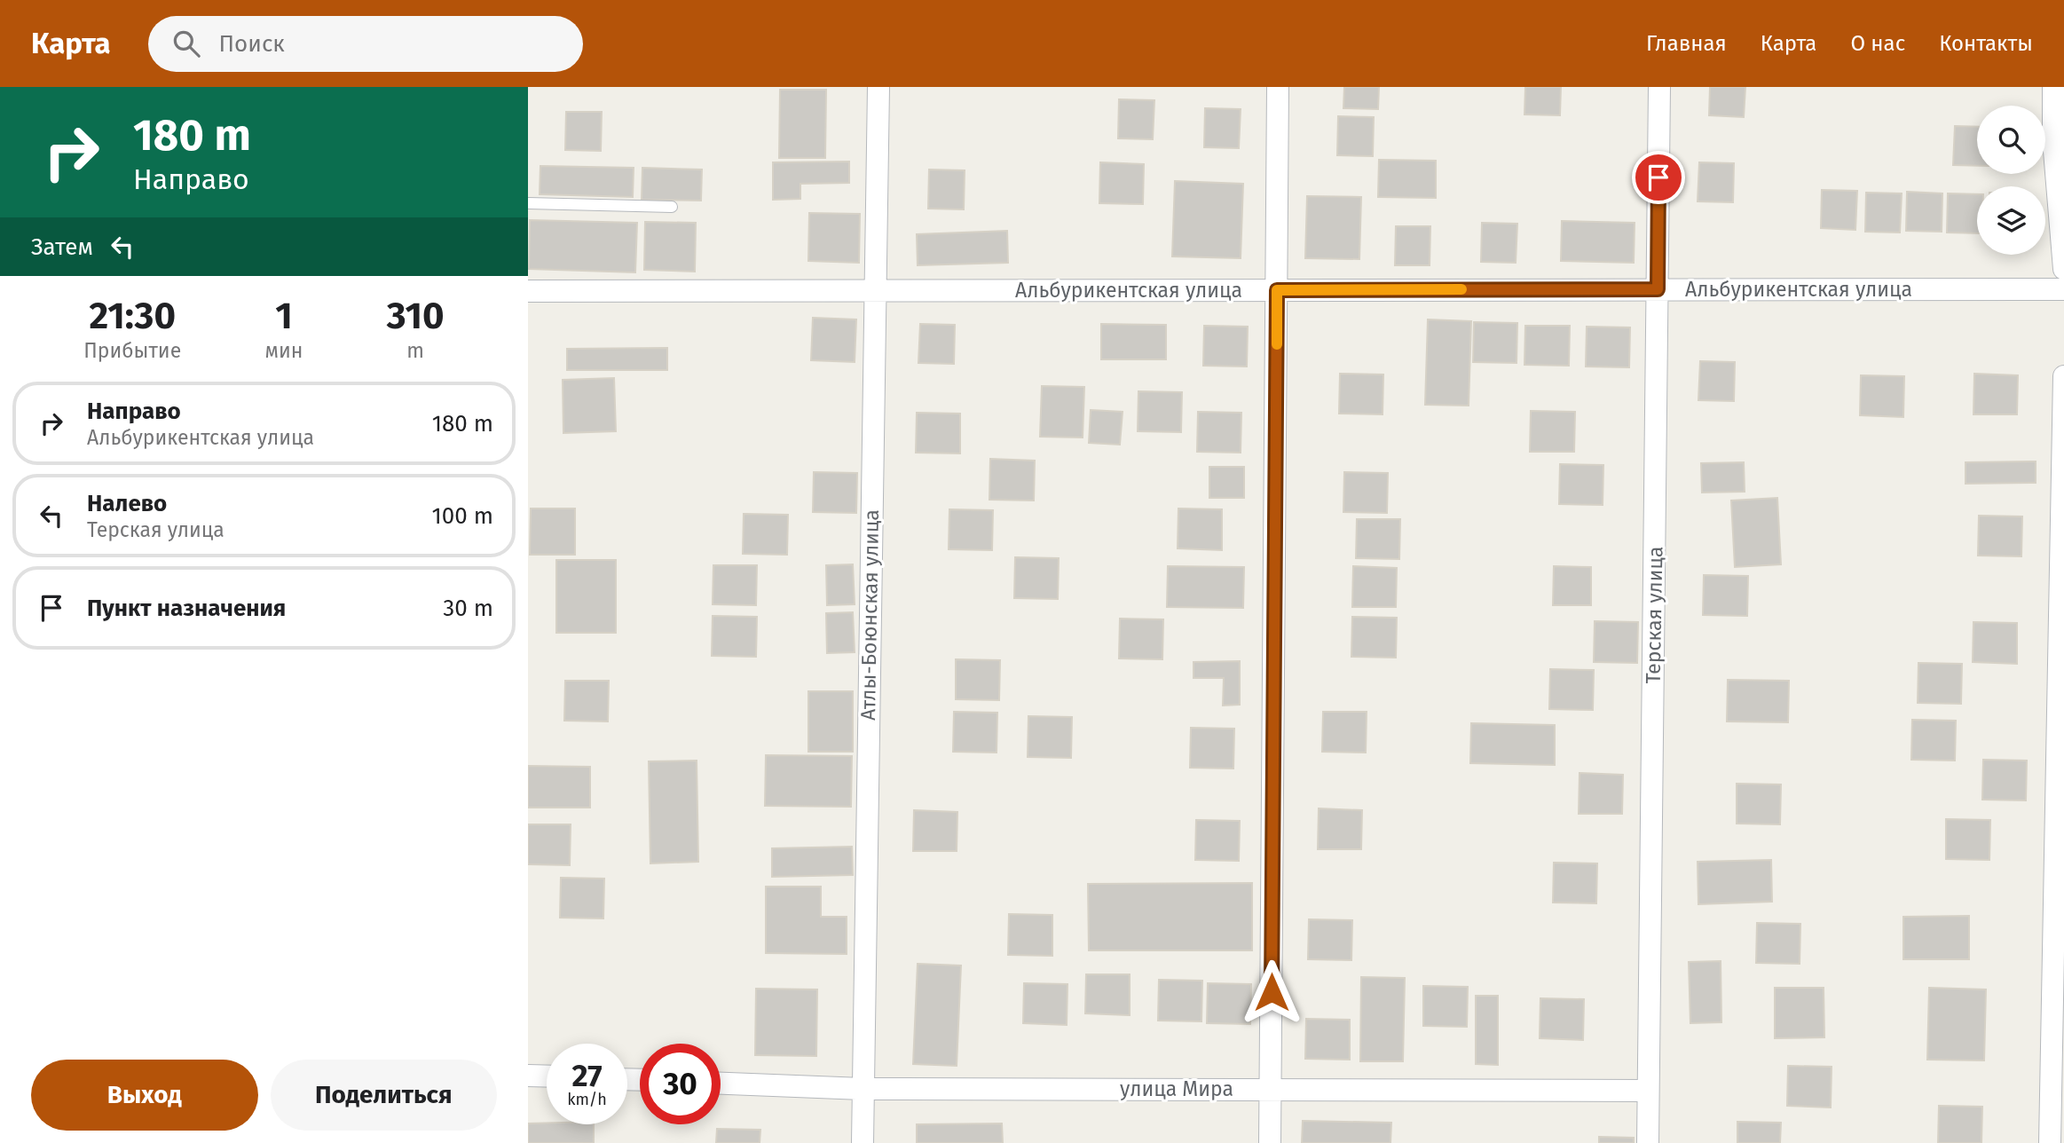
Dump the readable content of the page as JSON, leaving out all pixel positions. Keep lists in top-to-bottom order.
{
  "streets": {
    "street": [
      "Альбурикентская улица",
      "Атлы-Боюнская улица",
      "Терская улица",
      "улица Мира"
    ]
  },
  "crossings": [
    ["Альбурикентская улица", "Атлы-Боюнская улица"],
    ["Альбурикентская улица", "Терская улица"],
    ["Атлы-Боюнская улица", "улица Мира"],
    ["Терская улица", "улица Мира"]
  ],
  "page": {
    "header": "Карта",
    "search": "Поиск",
    "nav": [
      "Главная",
      "Карта",
      "О нас",
      "Контакты"
    ],
    "turn": ["180 m", "Направо"],
    "then": "Затем",
    "eta": [
      "21:30",
      "Прибытие",
      "1",
      "мин",
      "310",
      "m"
    ],
    "list": [
      {
        "name": "Направо",
        "note": "Альбурикентская улица",
        "value": "180 m"
      },
      {
        "name": "Налево",
        "note": "Терская улица",
        "value": "100 m"
      },
      {
        "name": "Пункт назначения",
        "value": "30 m"
      }
    ],
    "speed": "27 km/h",
    "limit": "30",
    "buttons": ["Выход", "Поделиться"]
  }
}
